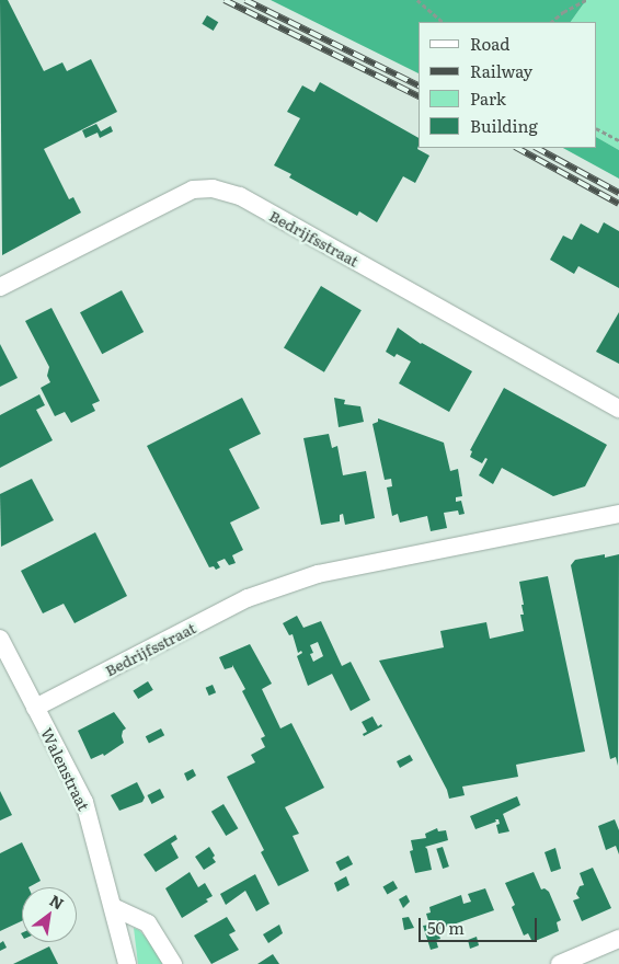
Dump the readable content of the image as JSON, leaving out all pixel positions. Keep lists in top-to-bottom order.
{
  "streets": {
    "street": ["Bedrijfsstraat", "Walenstraat"]
  },
  "crossings": [
    ["Bedrijfsstraat", "Walenstraat"]
  ],
  "legend": [
    "Road",
    "Railway",
    "Park",
    "Building"
  ],
  "scale_bar": "50 m",
  "north": "top right"
}
